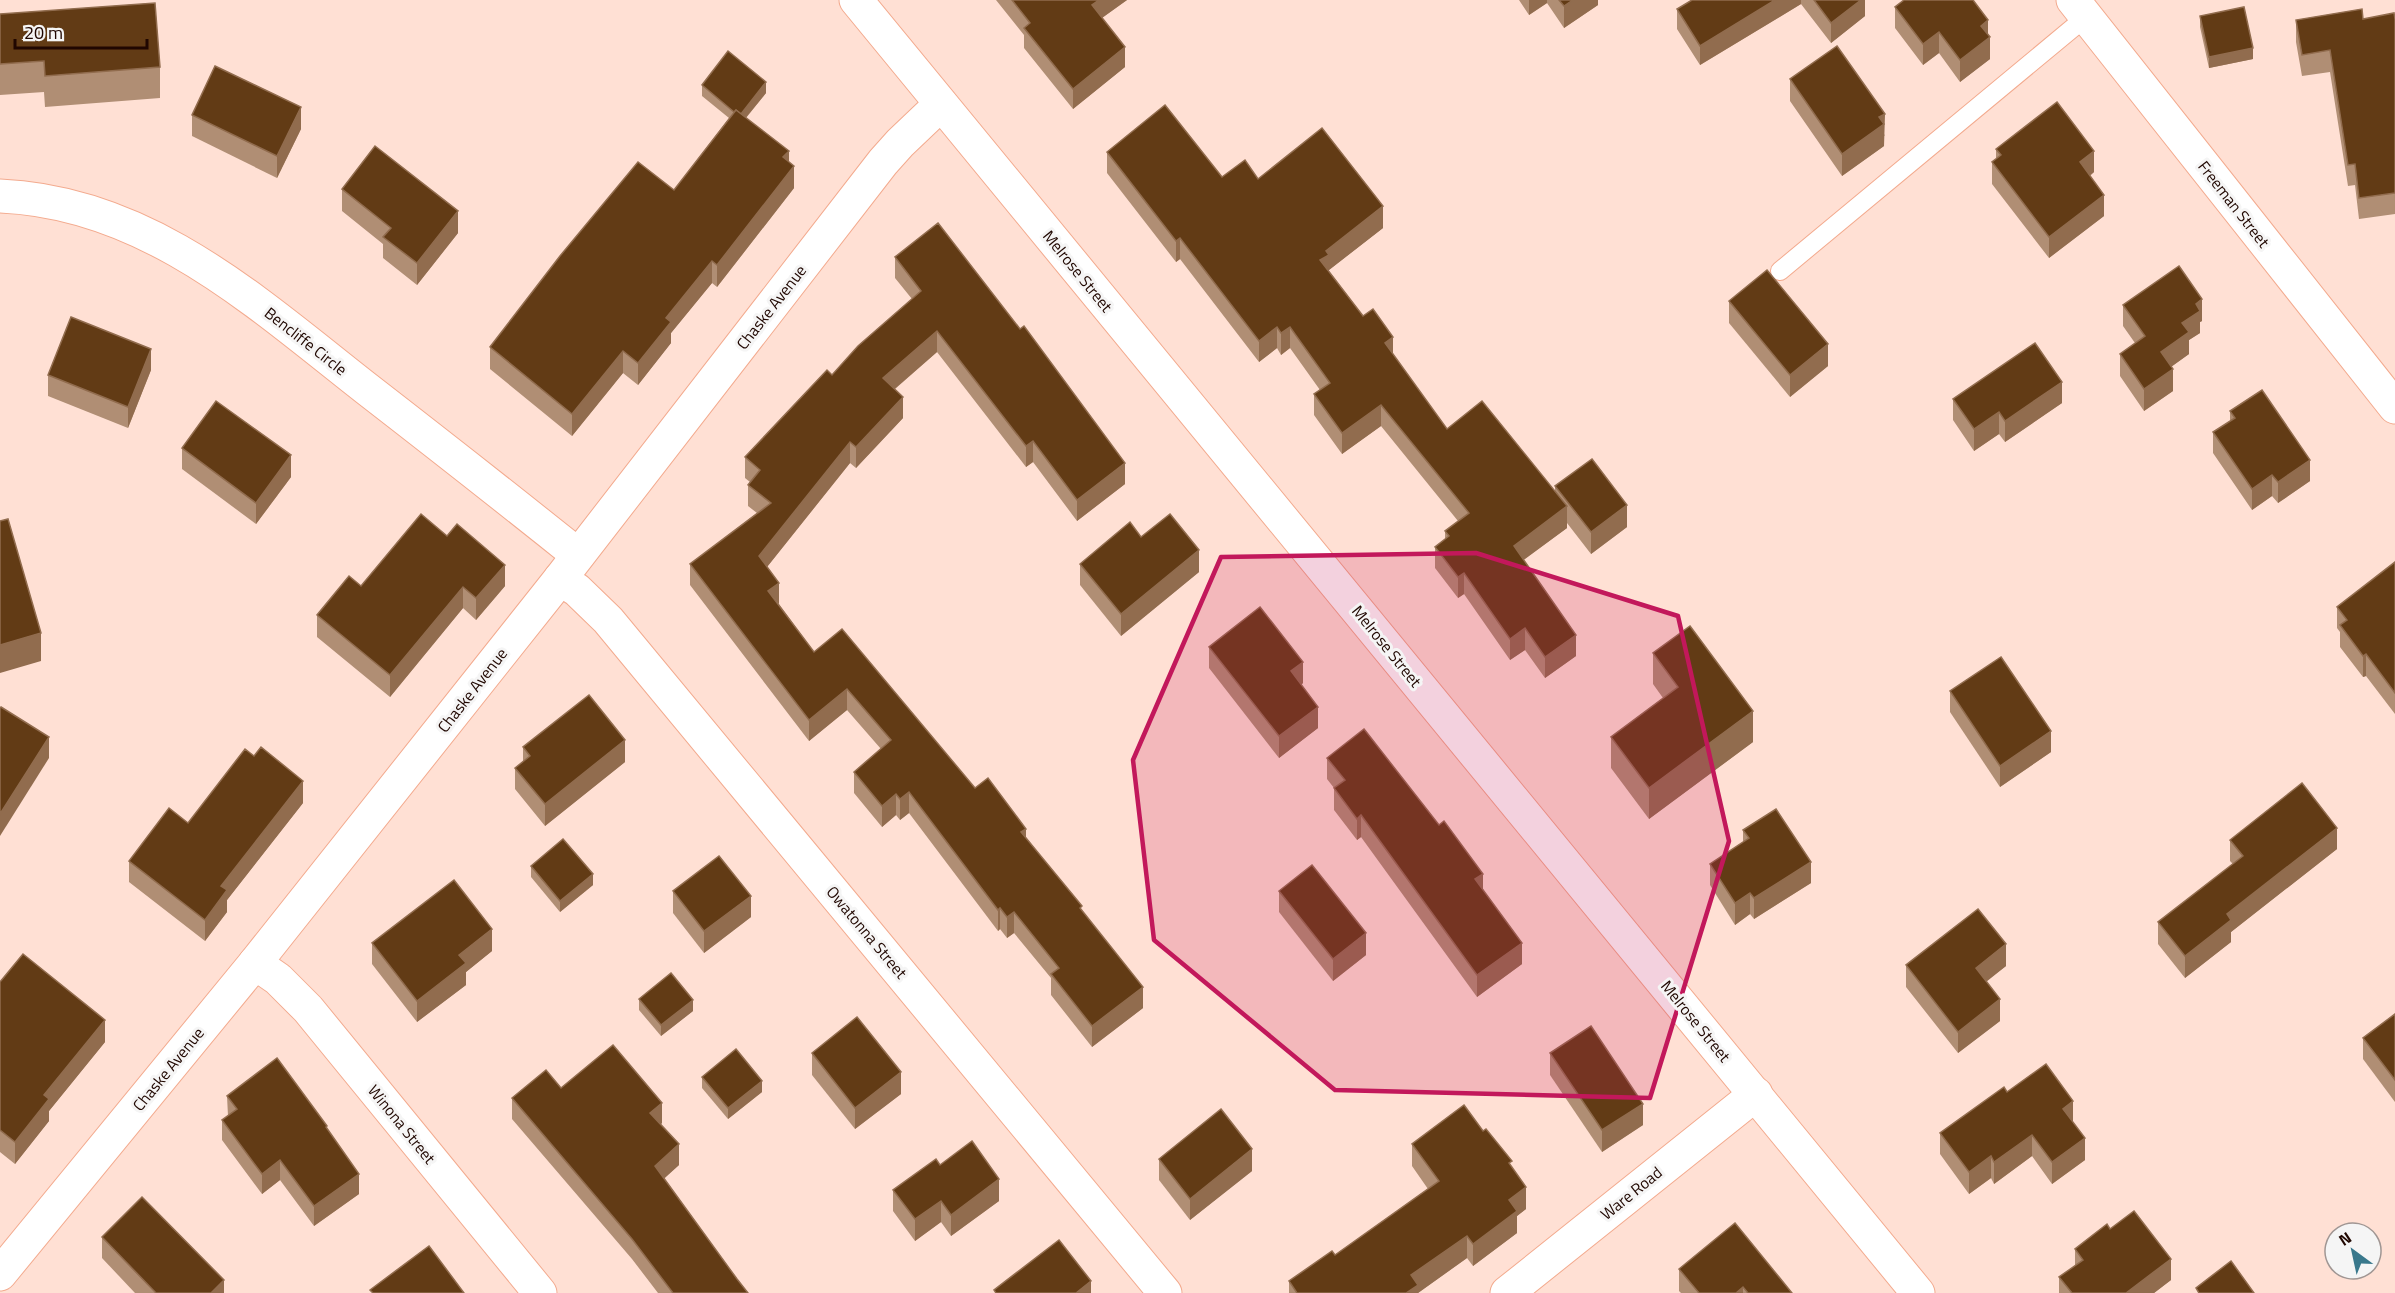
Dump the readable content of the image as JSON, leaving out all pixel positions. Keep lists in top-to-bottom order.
{
  "streets": {
    "street": [
      "Freeman Street",
      "Melrose Street",
      "Chaske Avenue",
      "Bencliffe Circle",
      "Owatonna Street",
      "Winona Street",
      "Ware Road"
    ]
  },
  "crossings": [
    ["Melrose Street", "Chaske Avenue"],
    ["Melrose Street", "Ware Road"],
    ["Chaske Avenue", "Bencliffe Circle"],
    ["Chaske Avenue", "Owatonna Street"],
    ["Chaske Avenue", "Winona Street"],
    ["Bencliffe Circle", "Owatonna Street"]
  ],
  "scale_bar": "20 m",
  "north": "top left"
}
